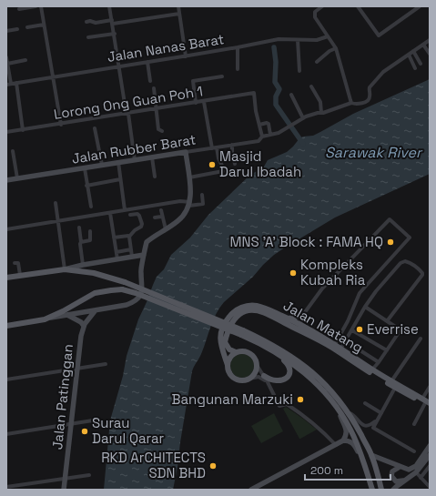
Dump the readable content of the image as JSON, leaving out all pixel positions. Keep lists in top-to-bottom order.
{
  "streets": {
    "main road": ["Jalan Rubber Barat", "Jalan Matang", "Jalan Patinggan"],
    "street": ["Jalan Nanas Barat", "Lorong Ong Guan Poh 1"]
  },
  "water": ["Sarawak River"],
  "places": [
    "Masjid Darul Ibadah",
    "MNS 'A' Block : FAMA HQ",
    "Kompleks Kubah Ria",
    "Everrise",
    "Bangunan Marzuki",
    "Surau Darul Qarar",
    "RKD ArCHITECTS SDN BHD"
  ],
  "scale_bar": "200 m"
}
